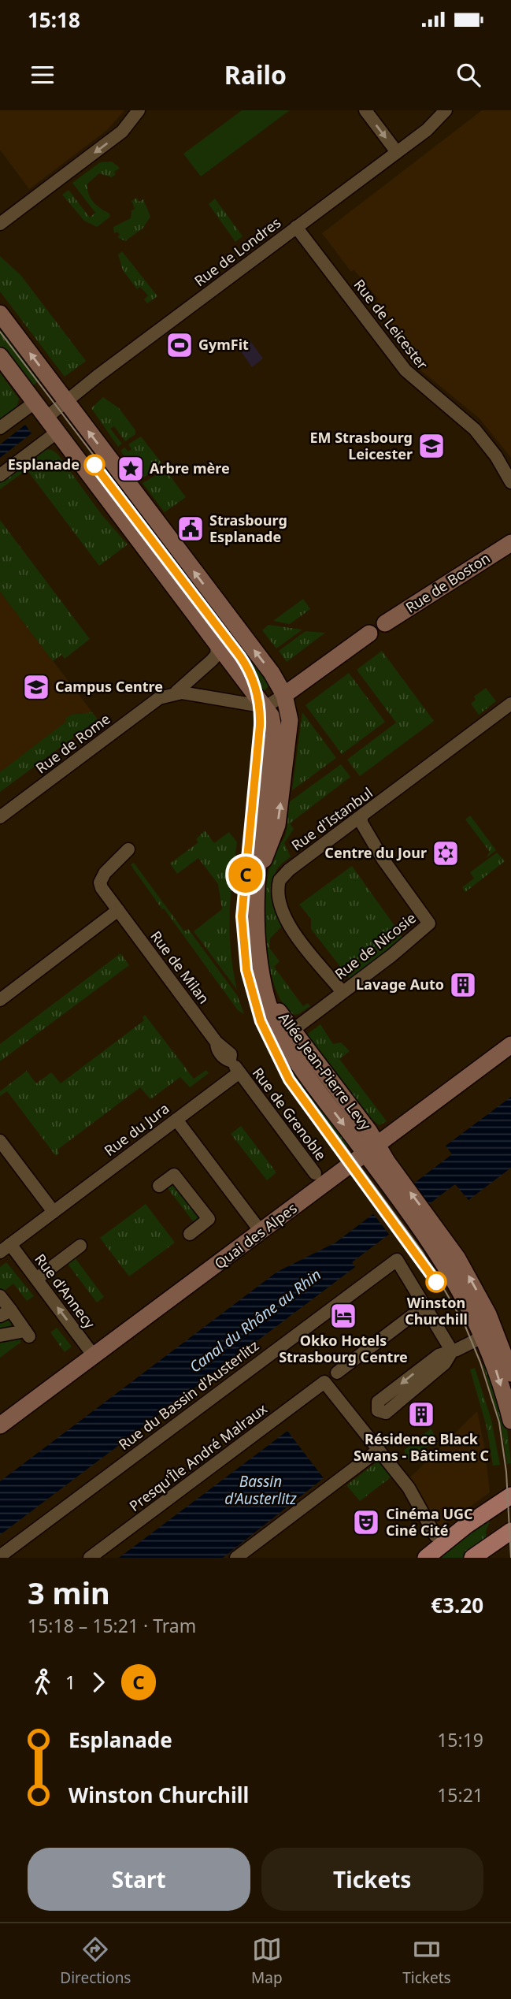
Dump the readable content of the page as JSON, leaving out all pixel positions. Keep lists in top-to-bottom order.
{
  "streets": {
    "street": [
      "Rue de Londres",
      "Rue de Leicester",
      "Rue de Boston",
      "Rue de Rome",
      "Rue d'Istanbul",
      "Rue de Nicosie",
      "Rue de Milan",
      "Allée Jean-Pierre Levy",
      "Rue de Grenoble",
      "Rue du Jura",
      "Quai des Alpes",
      "Rue d'Annecy",
      "Rue du Bassin d'Austerlitz",
      "Presqu'Île André Malraux"
    ]
  },
  "crossings": [
    ["Rue de Londres", "Rue de Leicester"],
    ["Rue de Londres", "Allée Jean-Pierre Levy"],
    ["Rue de Rome", "Allée Jean-Pierre Levy"],
    ["Rue d'Istanbul", "Rue de Nicosie"],
    ["Rue de Nicosie", "Allée Jean-Pierre Levy"],
    ["Rue de Milan", "Rue de Grenoble"],
    ["Rue de Milan", "Rue du Jura"],
    ["Allée Jean-Pierre Levy", "Quai des Alpes"],
    ["Rue de Grenoble", "Rue du Jura"],
    ["Rue du Jura", "Rue d'Annecy"],
    ["Quai des Alpes", "Rue d'Annecy"]
  ],
  "one_way": ["Rue d'Annecy"],
  "water": ["Canal du Rhône au Rhin", "Bassin d'Austerlitz"],
  "places": {
    "sports": ["GymFit"],
    "school or university": ["EM Strasbourg Leicester", "Campus Centre"],
    "other": ["Esplanade", "Winston Churchill"],
    "place": ["Arbre mère"],
    "public building": ["Strasbourg Esplanade"],
    "synagogue": ["Centre du Jour"],
    "building": ["Lavage Auto", "Résidence Black Swans - Bâtiment C"],
    "hotel": ["Okko Hotels Strasbourg Centre"],
    "theatre": ["Cinéma UGC Ciné Cité"]
  },
  "lines": ["tram line C"],
  "page": {
    "status": "15:18",
    "header": "Railo",
    "on_map": "C",
    "heading": ["3 min", "15:18 – 15:21 · Tram", "€3.20"],
    "legs": ["1", "C"],
    "list": [
      {
        "name": "Esplanade",
        "value": "15:19"
      },
      {
        "name": "Winston Churchill",
        "value": "15:21"
      }
    ],
    "buttons": ["Start", "Tickets"],
    "tabs": ["Directions", "Map", "Tickets"]
  }
}
